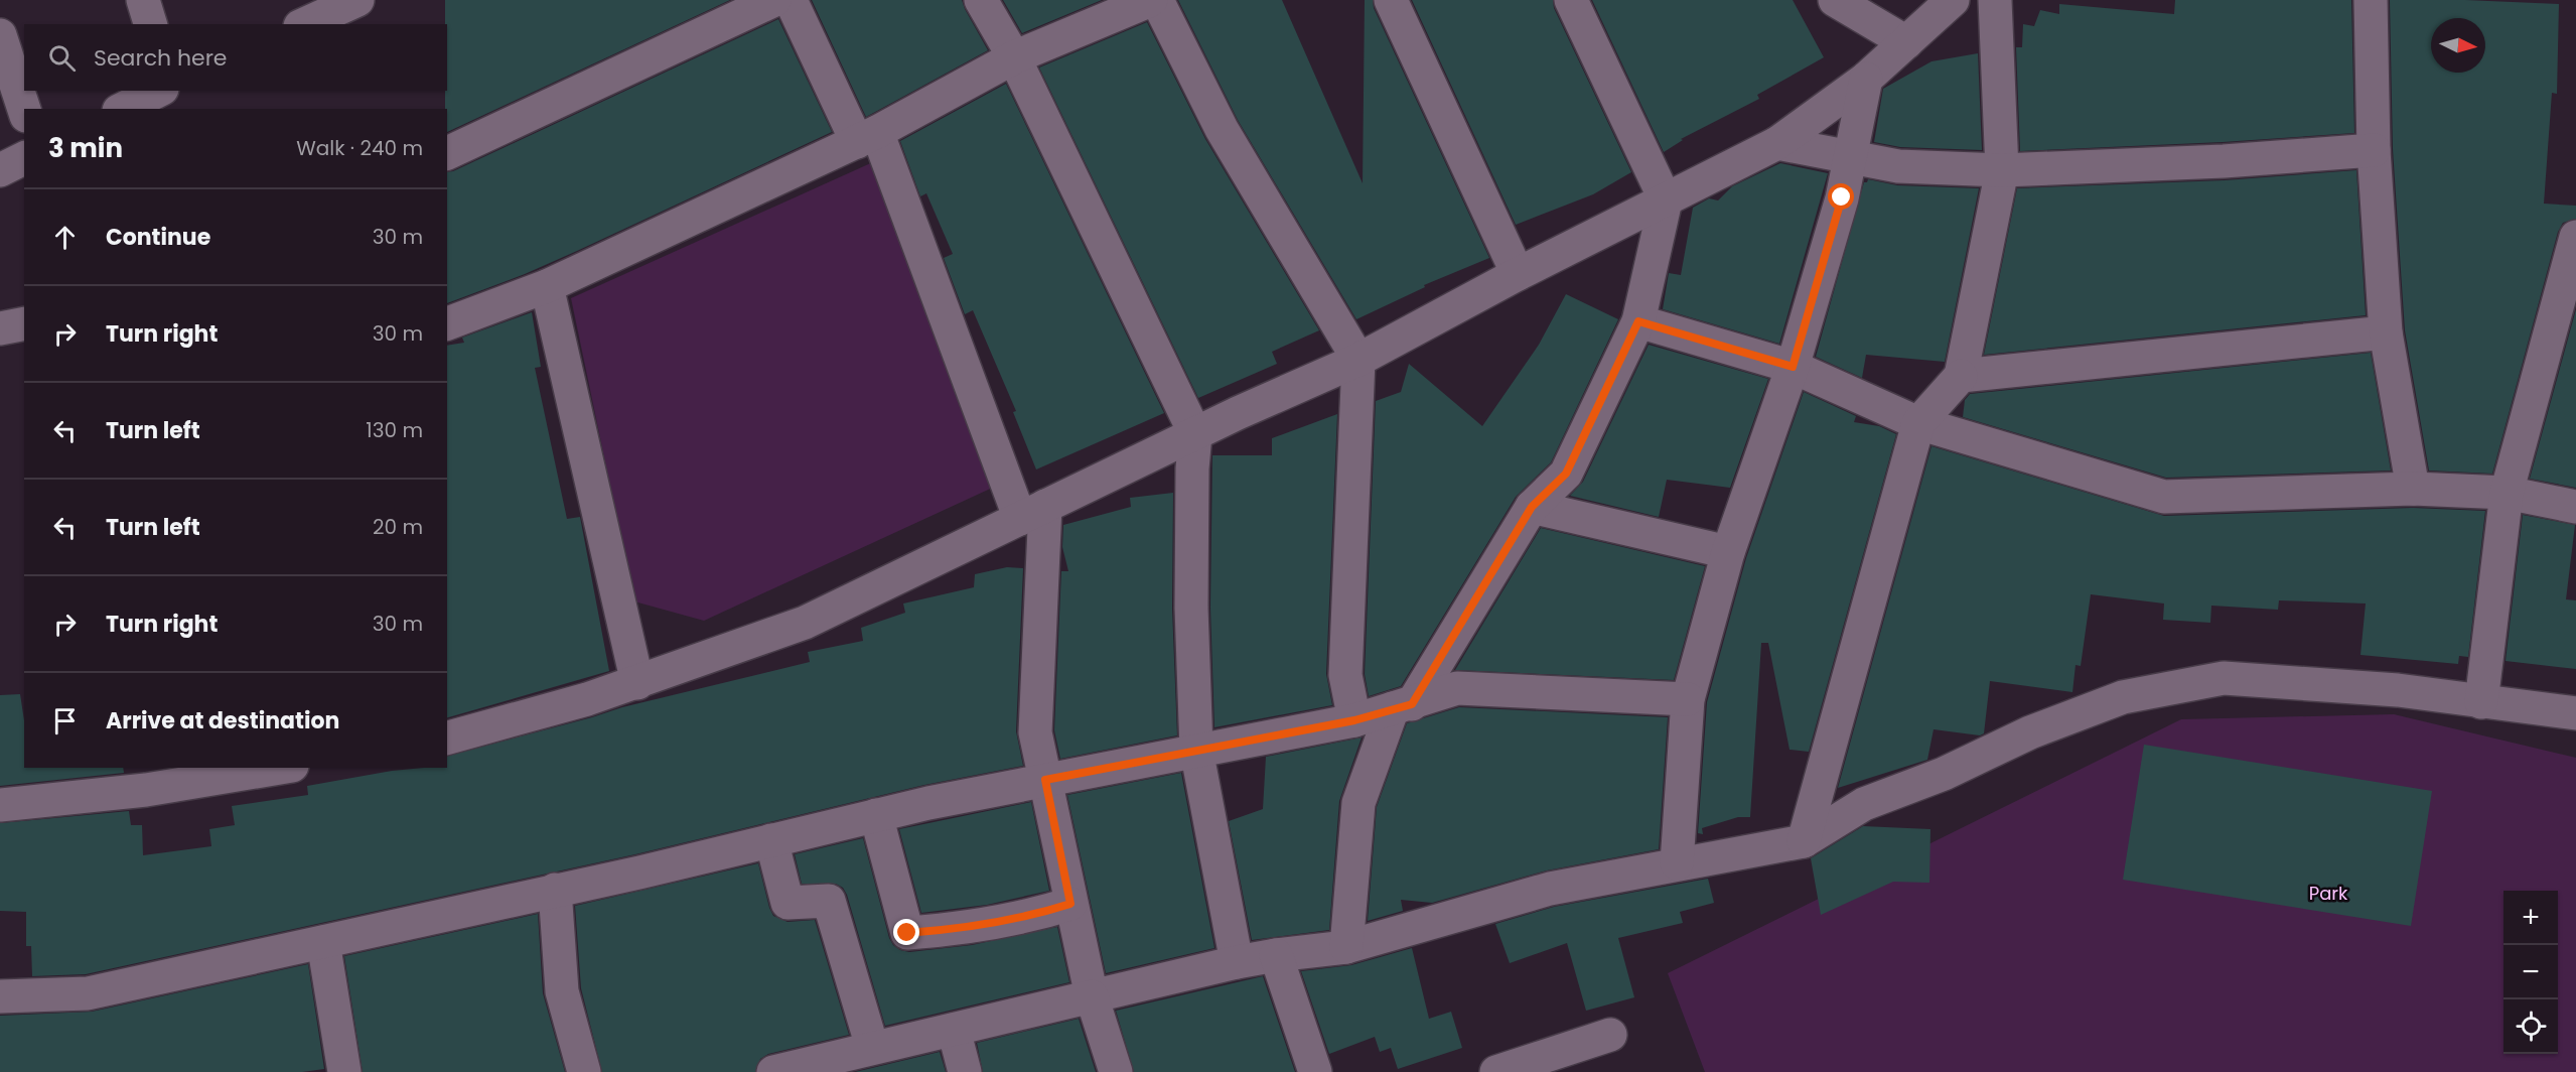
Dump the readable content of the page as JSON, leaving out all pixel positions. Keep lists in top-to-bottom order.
{
  "parks": ["Park"],
  "north": "right",
  "page": {
    "search": "Search here",
    "heading": ["3 min", "Walk · 240 m"],
    "list": [
      ["Continue", "30 m"],
      ["Turn right", "30 m"],
      ["Turn left", "130 m"],
      ["Turn left", "20 m"],
      ["Turn right", "30 m"],
      "Arrive at destination"
    ],
    "map_buttons": ["+", "−"]
  }
}
